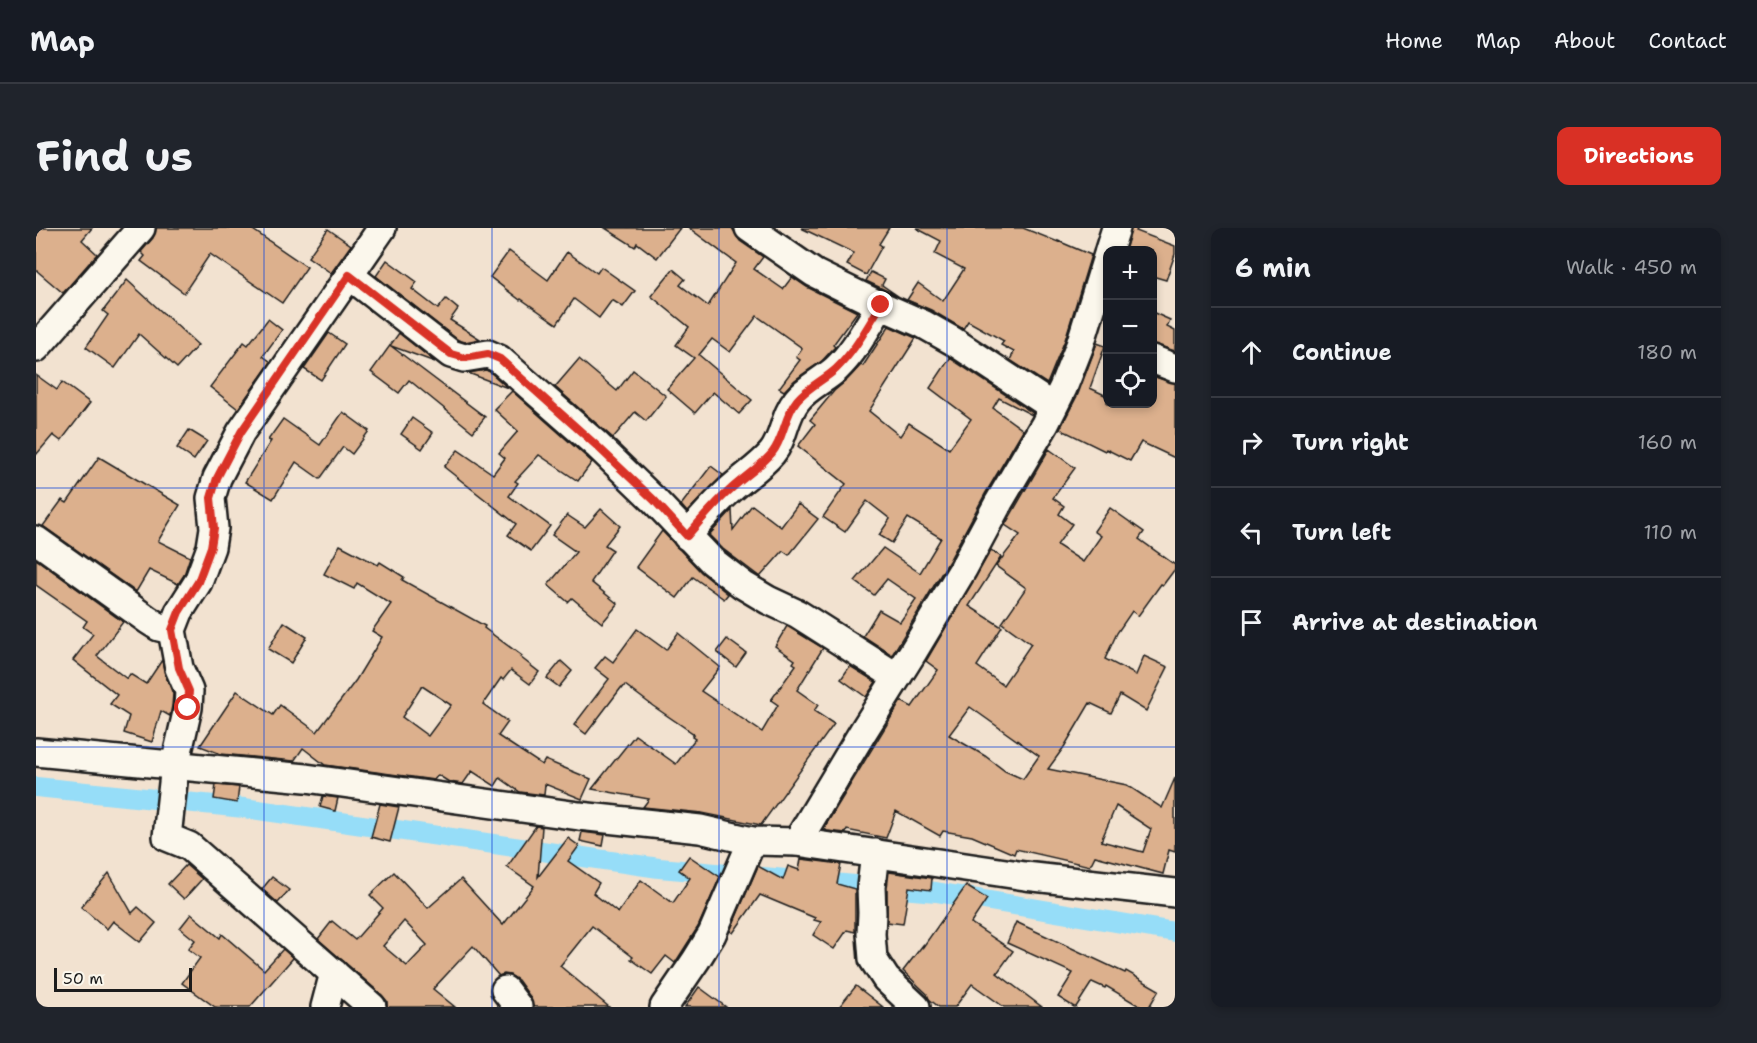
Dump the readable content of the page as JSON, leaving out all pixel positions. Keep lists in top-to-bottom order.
{
  "scale_bar": "50 m",
  "page": {
    "header": "Map",
    "nav": [
      "Home",
      "Map",
      "About",
      "Contact"
    ],
    "buttons": "Directions",
    "title": "Find us",
    "heading": ["6 min", "Walk · 450 m"],
    "map_buttons": ["+", "−"],
    "list": [
      ["Continue", "180 m"],
      ["Turn right", "160 m"],
      ["Turn left", "110 m"],
      "Arrive at destination"
    ],
    "scale": "50 m"
  }
}
